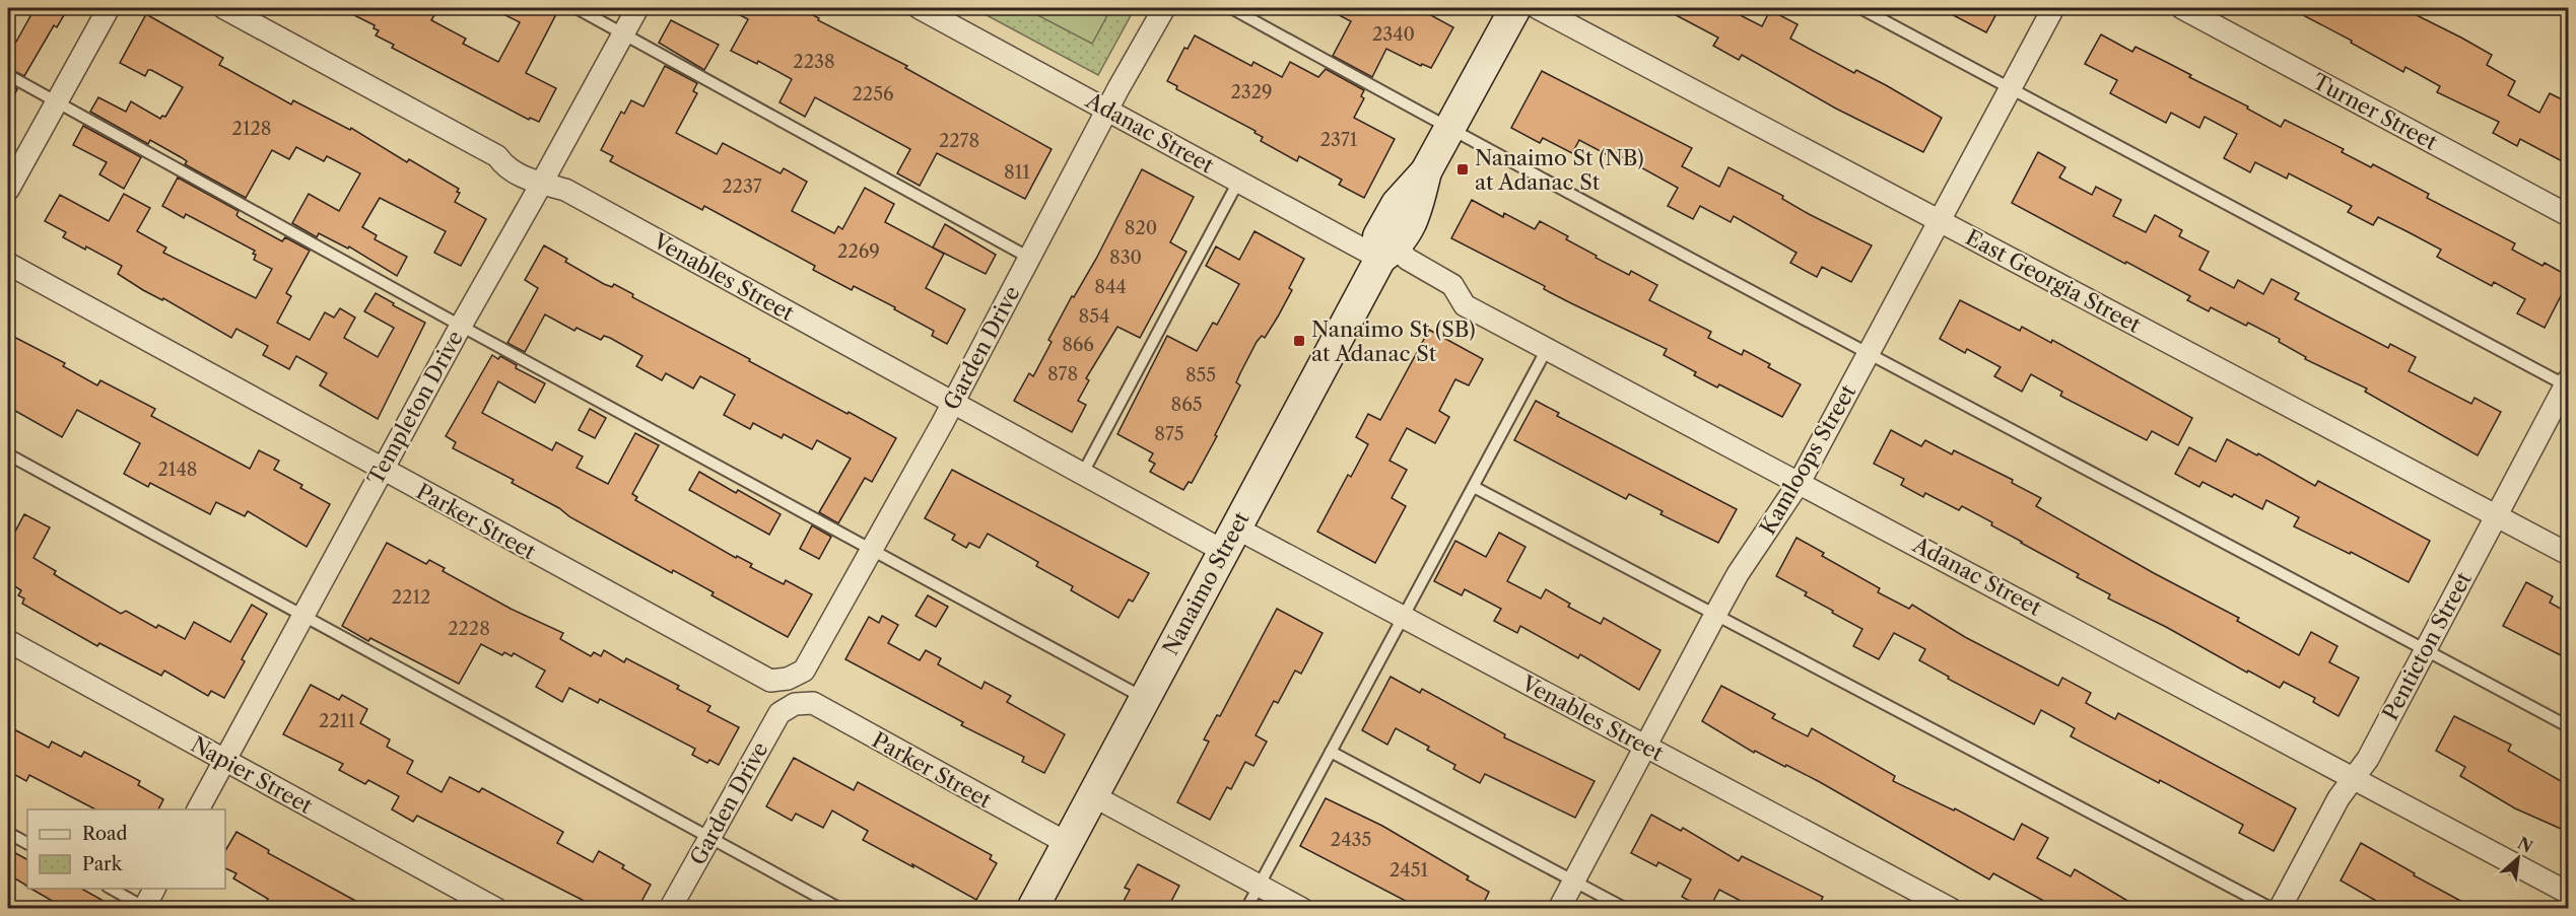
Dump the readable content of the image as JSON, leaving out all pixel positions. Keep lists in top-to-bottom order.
{
  "streets": {
    "main road": ["Nanaimo Street"],
    "street": [
      "Turner Street",
      "Adanac Street",
      "Venables Street",
      "East Georgia Street",
      "Garden Drive",
      "Templeton Drive",
      "Kamloops Street",
      "Parker Street",
      "Penticton Street",
      "Napier Street"
    ]
  },
  "crossings": [
    ["Adanac Street", "Garden Drive"],
    ["Adanac Street", "Kamloops Street"],
    ["Adanac Street", "Nanaimo Street"],
    ["Adanac Street", "Penticton Street"],
    ["Venables Street", "Garden Drive"],
    ["Venables Street", "Templeton Drive"],
    ["Venables Street", "Kamloops Street"],
    ["Venables Street", "Nanaimo Street"],
    ["East Georgia Street", "Kamloops Street"],
    ["East Georgia Street", "Penticton Street"],
    ["Garden Drive", "Parker Street"],
    ["Templeton Drive", "Parker Street"],
    ["Templeton Drive", "Napier Street"],
    ["Parker Street", "Nanaimo Street"]
  ],
  "places": {
    "transit": ["Nanaimo St (NB) at Adanac St", "Nanaimo St (SB) at Adanac St"]
  },
  "house_numbers": [
    "2340",
    "2238",
    "2329",
    "2256",
    "2128",
    "2371",
    "2278",
    "811",
    "2237",
    "820",
    "2269",
    "830",
    "844",
    "854",
    "866",
    "878",
    "855",
    "865",
    "875",
    "2148",
    "2212",
    "2228",
    "2211",
    "2435",
    "2451"
  ],
  "legend": ["Road", "Park"],
  "north": "top right"
}
